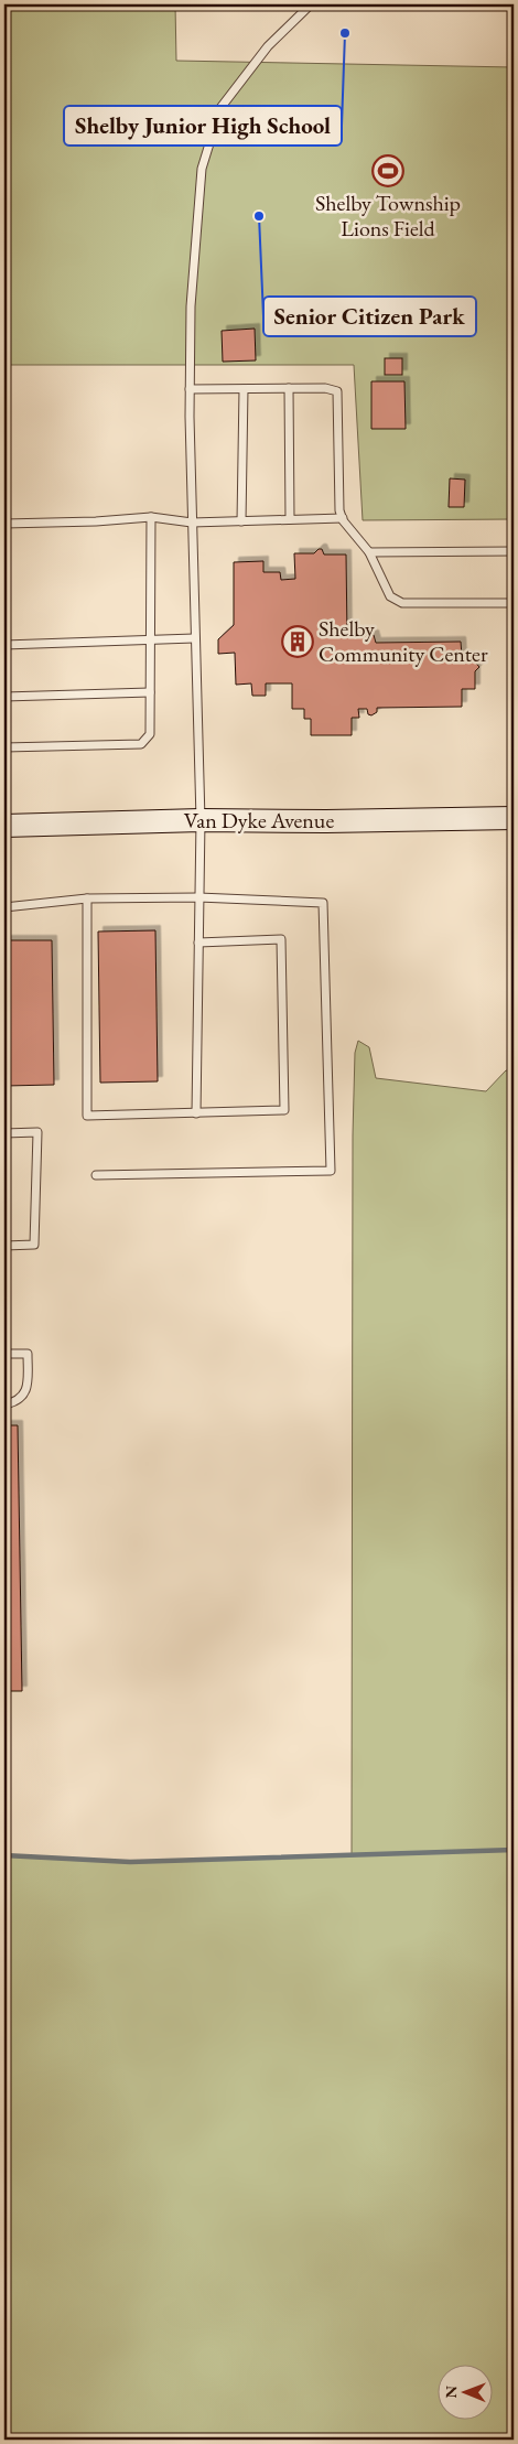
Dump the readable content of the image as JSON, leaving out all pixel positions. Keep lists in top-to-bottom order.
{
  "streets": {
    "main road": ["Van Dyke Avenue"]
  },
  "places": {
    "other": ["Shelby Junior High School", "Senior Citizen Park"],
    "sports": ["Shelby Township Lions Field"],
    "building": ["Shelby Community Center"]
  },
  "north": "left"
}
